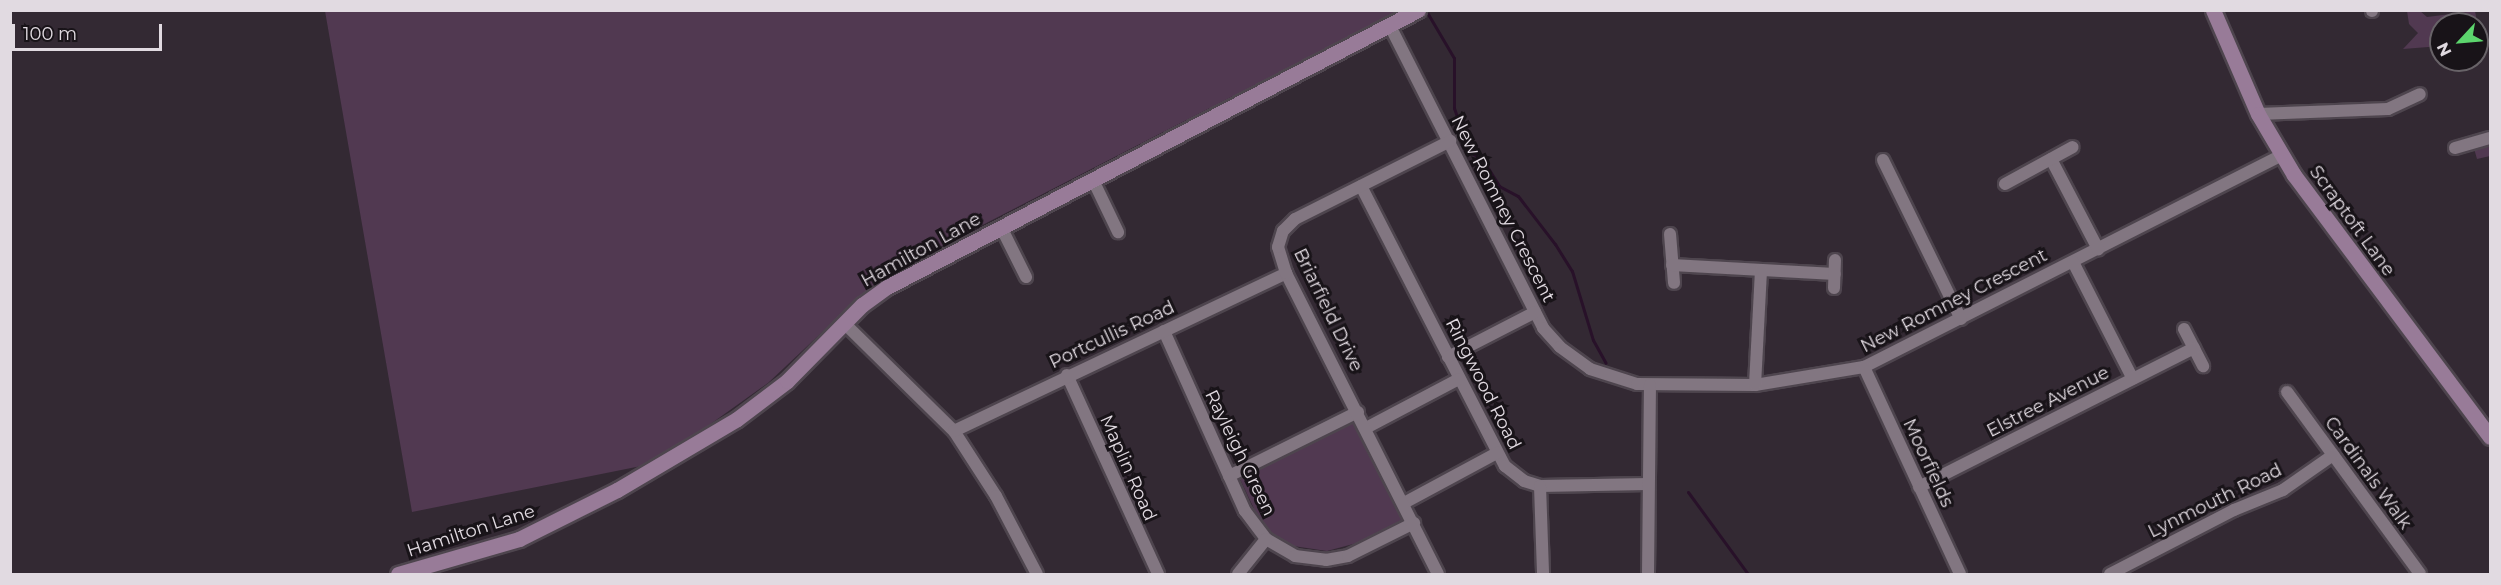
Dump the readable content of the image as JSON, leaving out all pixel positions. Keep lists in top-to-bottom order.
{
  "streets": {
    "street": [
      "New Romney Crescent",
      "Scraptoft Lane",
      "Hamilton Lane",
      "Briarfield Drive",
      "Portcullis Road",
      "Ringwood Road",
      "Elstree Avenue",
      "Rayleigh Green",
      "Moorfields",
      "Maplin Road",
      "Cardinals Walk",
      "Lynmouth Road"
    ]
  },
  "crossings": [
    ["New Romney Crescent", "Scraptoft Lane"],
    ["New Romney Crescent", "Hamilton Lane"],
    ["New Romney Crescent", "Briarfield Drive"],
    ["New Romney Crescent", "Moorfields"],
    ["Briarfield Drive", "Portcullis Road"],
    ["Briarfield Drive", "Ringwood Road"],
    ["Briarfield Drive", "Rayleigh Green"],
    ["Portcullis Road", "Rayleigh Green"],
    ["Portcullis Road", "Maplin Road"],
    ["Elstree Avenue", "Moorfields"],
    ["Cardinals Walk", "Lynmouth Road"]
  ],
  "scale_bar": "100 m",
  "north": "bottom left"
}
